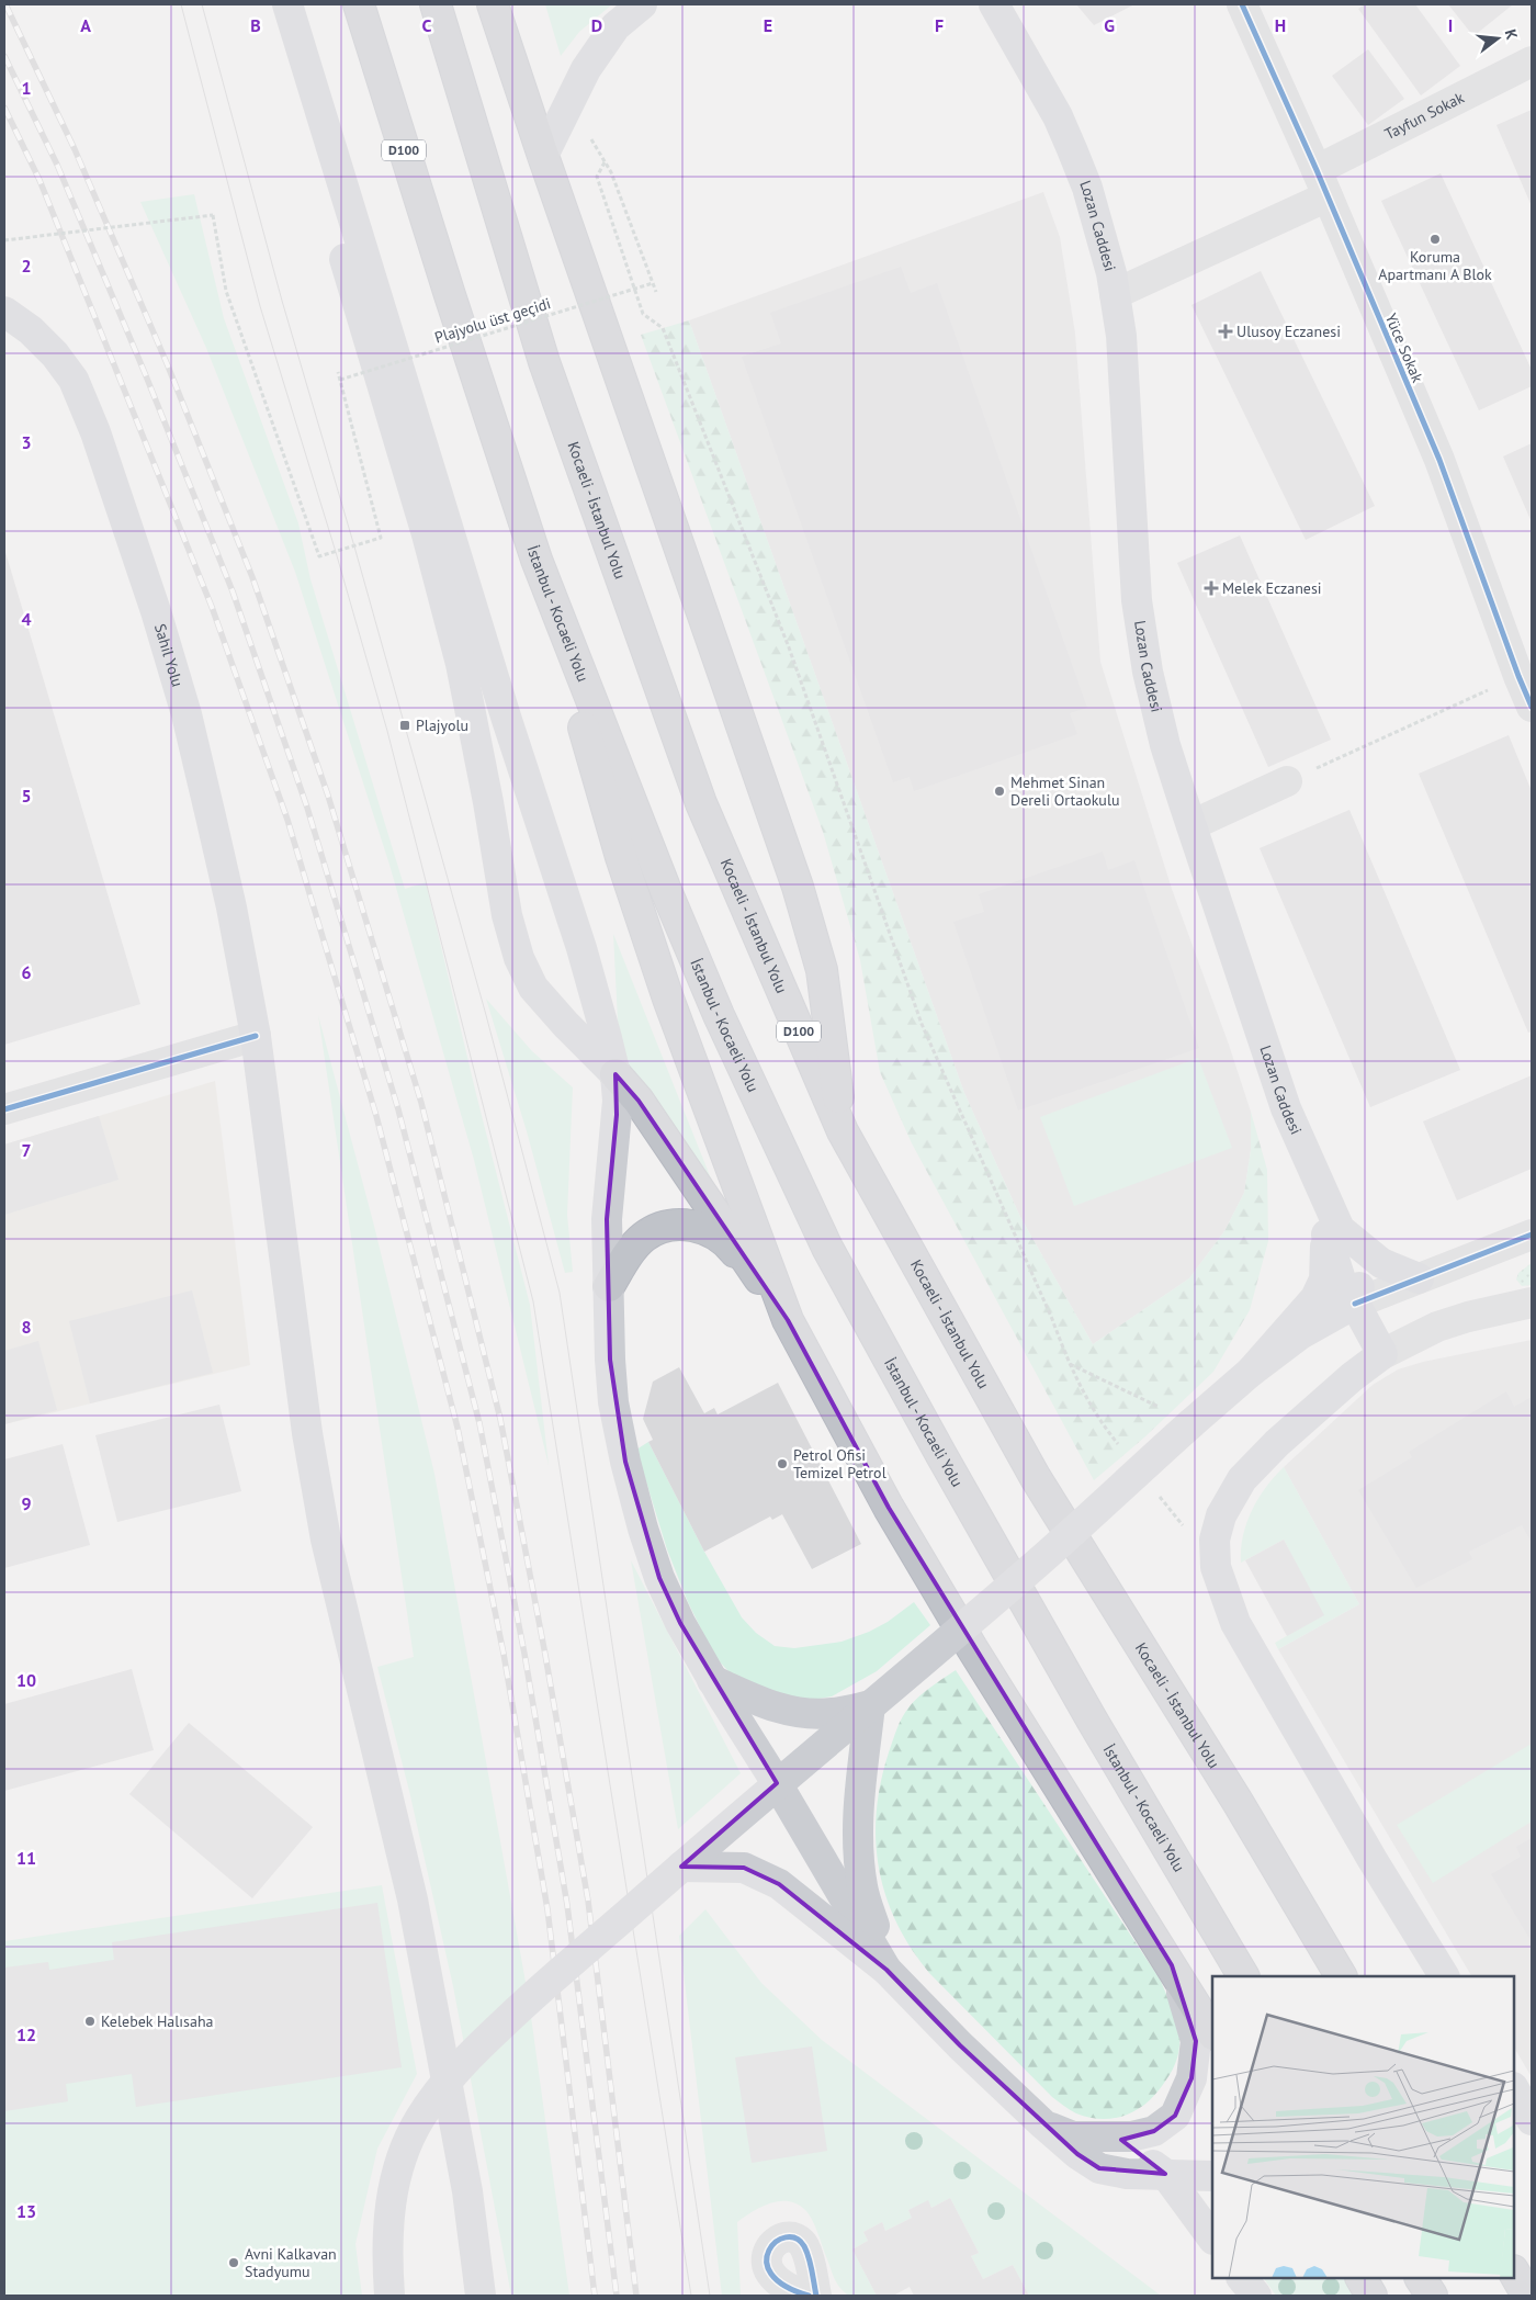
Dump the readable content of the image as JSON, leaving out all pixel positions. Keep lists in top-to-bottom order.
{
  "streets": {
    "highway": ["D100", "Kocaeli - İstanbul Yolu", "İstanbul - Kocaeli Yolu"],
    "main road": ["Lozan Caddesi", "Sahil Yolu"],
    "street": ["Tayfun Sokak", "Yüce Sokak"],
    "path": ["Plajyolu üst geçidi"]
  },
  "crossings": [
    ["Tayfun Sokak", "Lozan Caddesi"],
    ["Tayfun Sokak", "Yüce Sokak"]
  ],
  "places": {
    "other": [
      "Koruma Apartmanı A Blok",
      "Mehmet Sinan Dereli Ortaokulu",
      "Petrol Ofisi Temizel Petrol",
      "Kelebek Halısaha",
      "Avni Kalkavan Stadyumu"
    ],
    "health": ["Ulusoy Eczanesi", "Melek Eczanesi"],
    "transit": ["Plajyolu"]
  },
  "north": "right",
  "grid": {
    "columns": [
      "A",
      "B",
      "C",
      "D",
      "E",
      "F",
      "G",
      "H",
      "I"
    ],
    "rows": [
      "1",
      "2",
      "3",
      "4",
      "5",
      "6",
      "7",
      "8",
      "9",
      "10",
      "11",
      "12",
      "13"
    ]
  }
}
